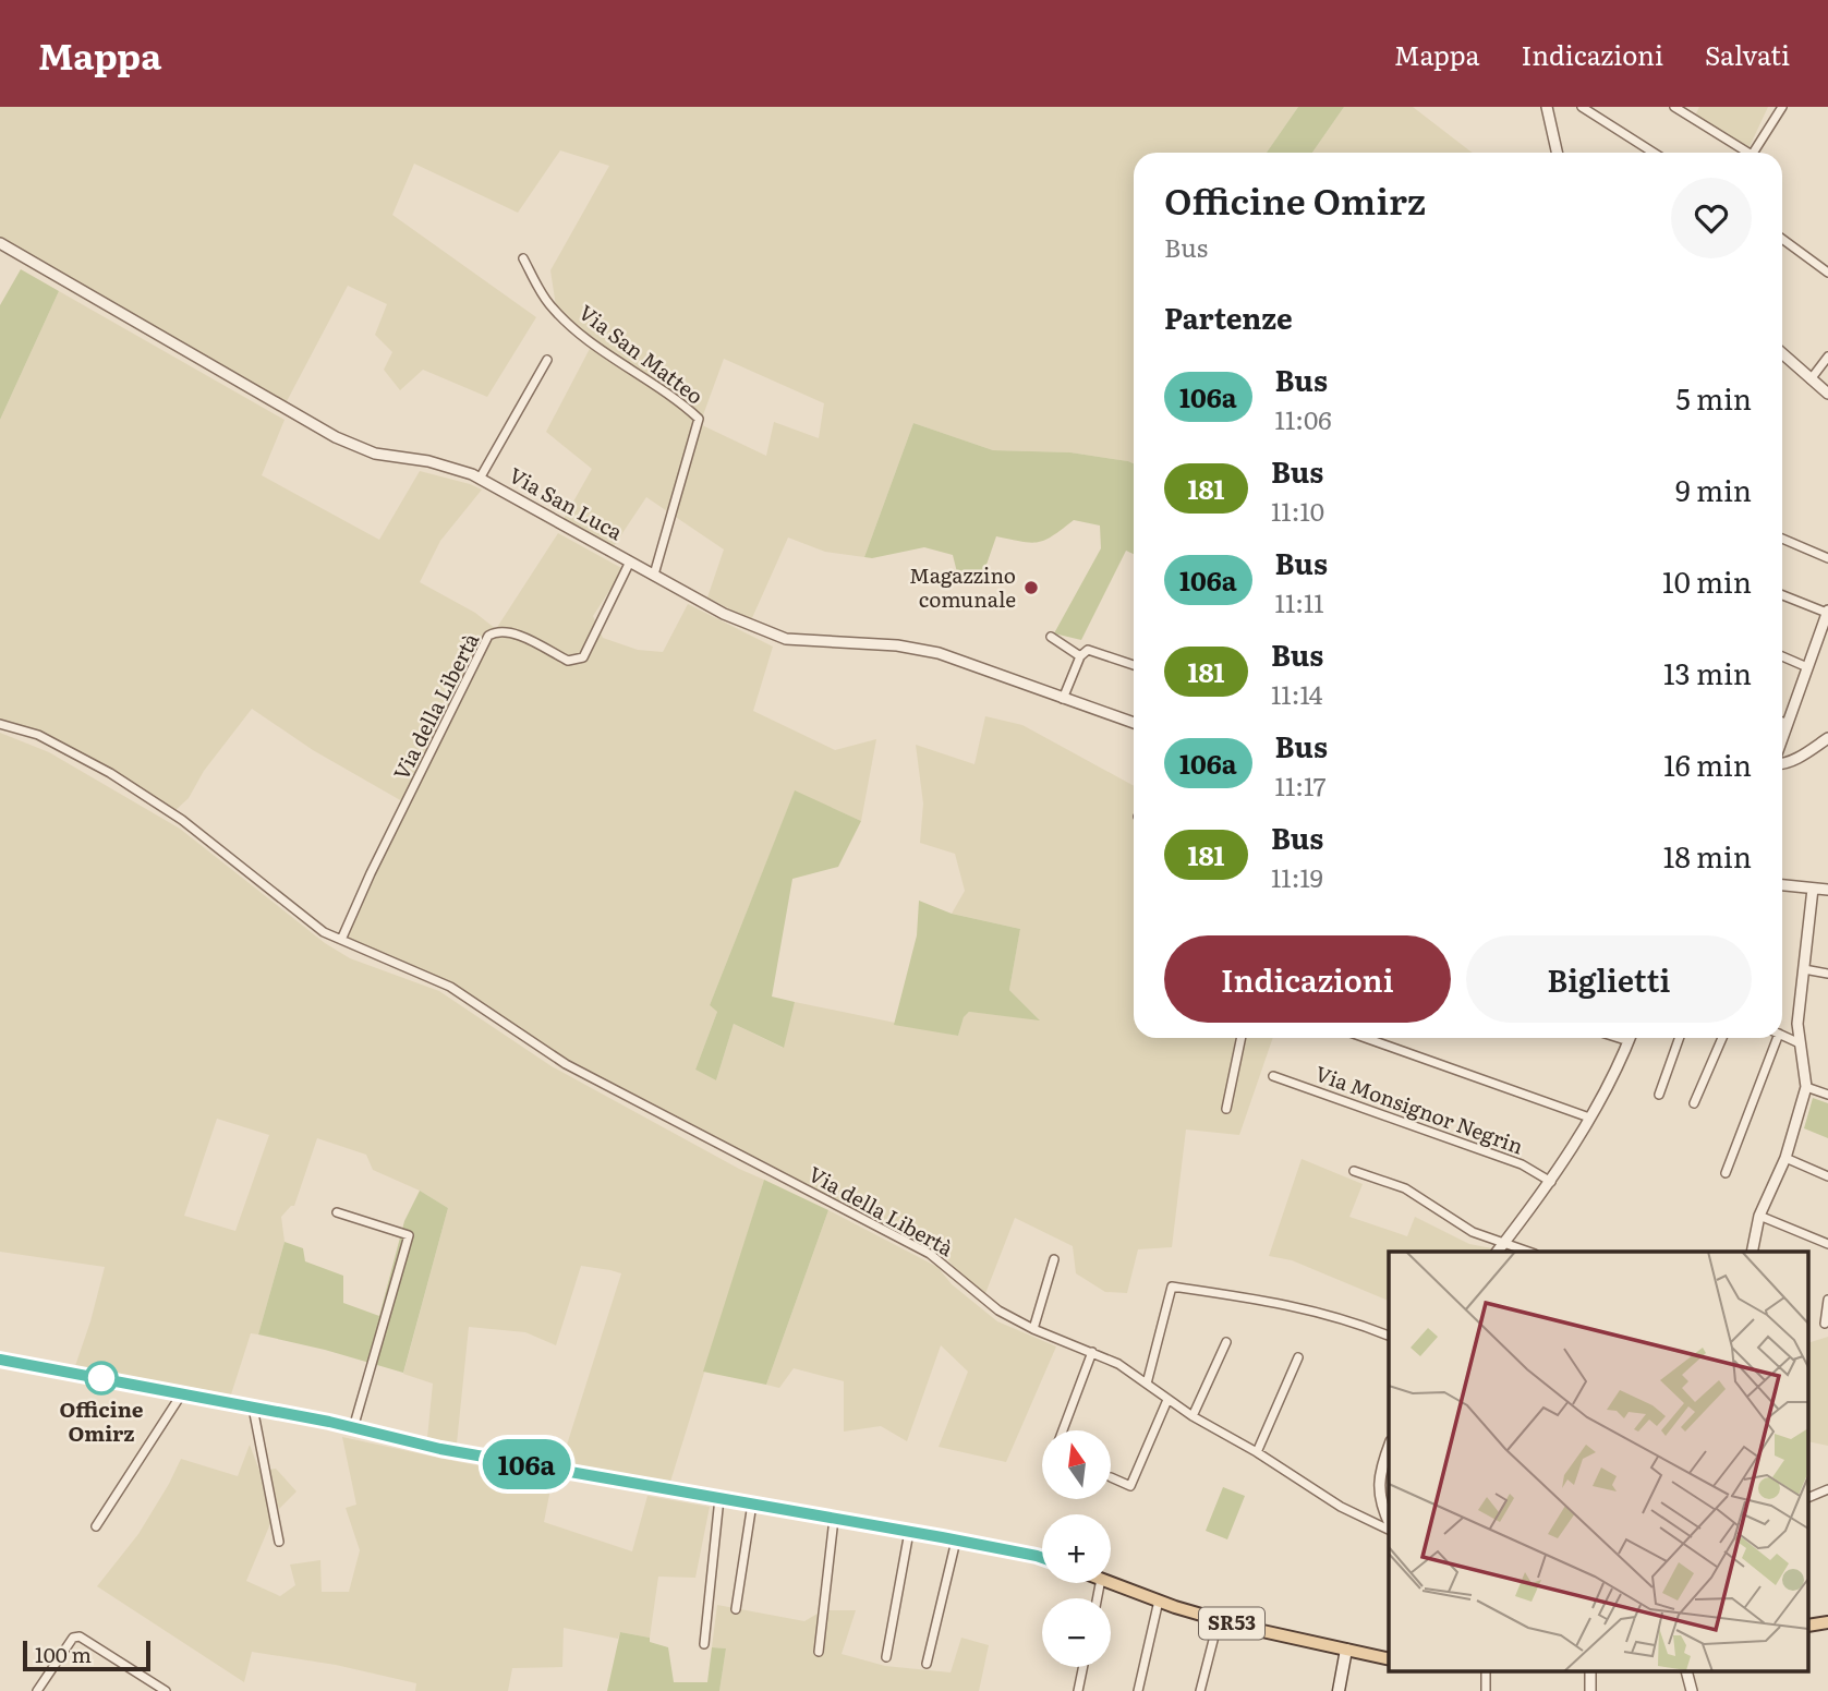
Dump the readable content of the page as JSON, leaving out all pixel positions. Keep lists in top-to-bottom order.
{
  "streets": {
    "main road": ["SR53"],
    "street": [
      "Via San Matteo",
      "Via San Luca",
      "Via della Libertà",
      "Via Monsignor Negrin"
    ]
  },
  "crossings": [
    ["Via San Matteo", "Via San Luca"],
    ["Via San Luca", "Via della Libertà"]
  ],
  "places": ["Magazzino comunale", "Officine Omirz"],
  "lines": ["bus line 106a"],
  "scale_bar": "100 m",
  "north": "top",
  "page": {
    "header": "Mappa",
    "nav": ["Mappa", "Indicazioni", "Salvati"],
    "on_map": "106a",
    "heading": [
      ["Officine Omirz", "Bus"],
      "Partenze"
    ],
    "list": [
      {
        "mark": "106a",
        "name": "Bus",
        "note": "11:06",
        "value": "5 min"
      },
      {
        "mark": "181",
        "name": "Bus",
        "note": "11:10",
        "value": "9 min"
      },
      {
        "mark": "106a",
        "name": "Bus",
        "note": "11:11",
        "value": "10 min"
      },
      {
        "mark": "181",
        "name": "Bus",
        "note": "11:14",
        "value": "13 min"
      },
      {
        "mark": "106a",
        "name": "Bus",
        "note": "11:17",
        "value": "16 min"
      },
      {
        "mark": "181",
        "name": "Bus",
        "note": "11:19",
        "value": "18 min"
      }
    ],
    "buttons": ["Indicazioni", "Biglietti"],
    "map_buttons": ["+", "−"],
    "scale": "100 m"
  }
}
